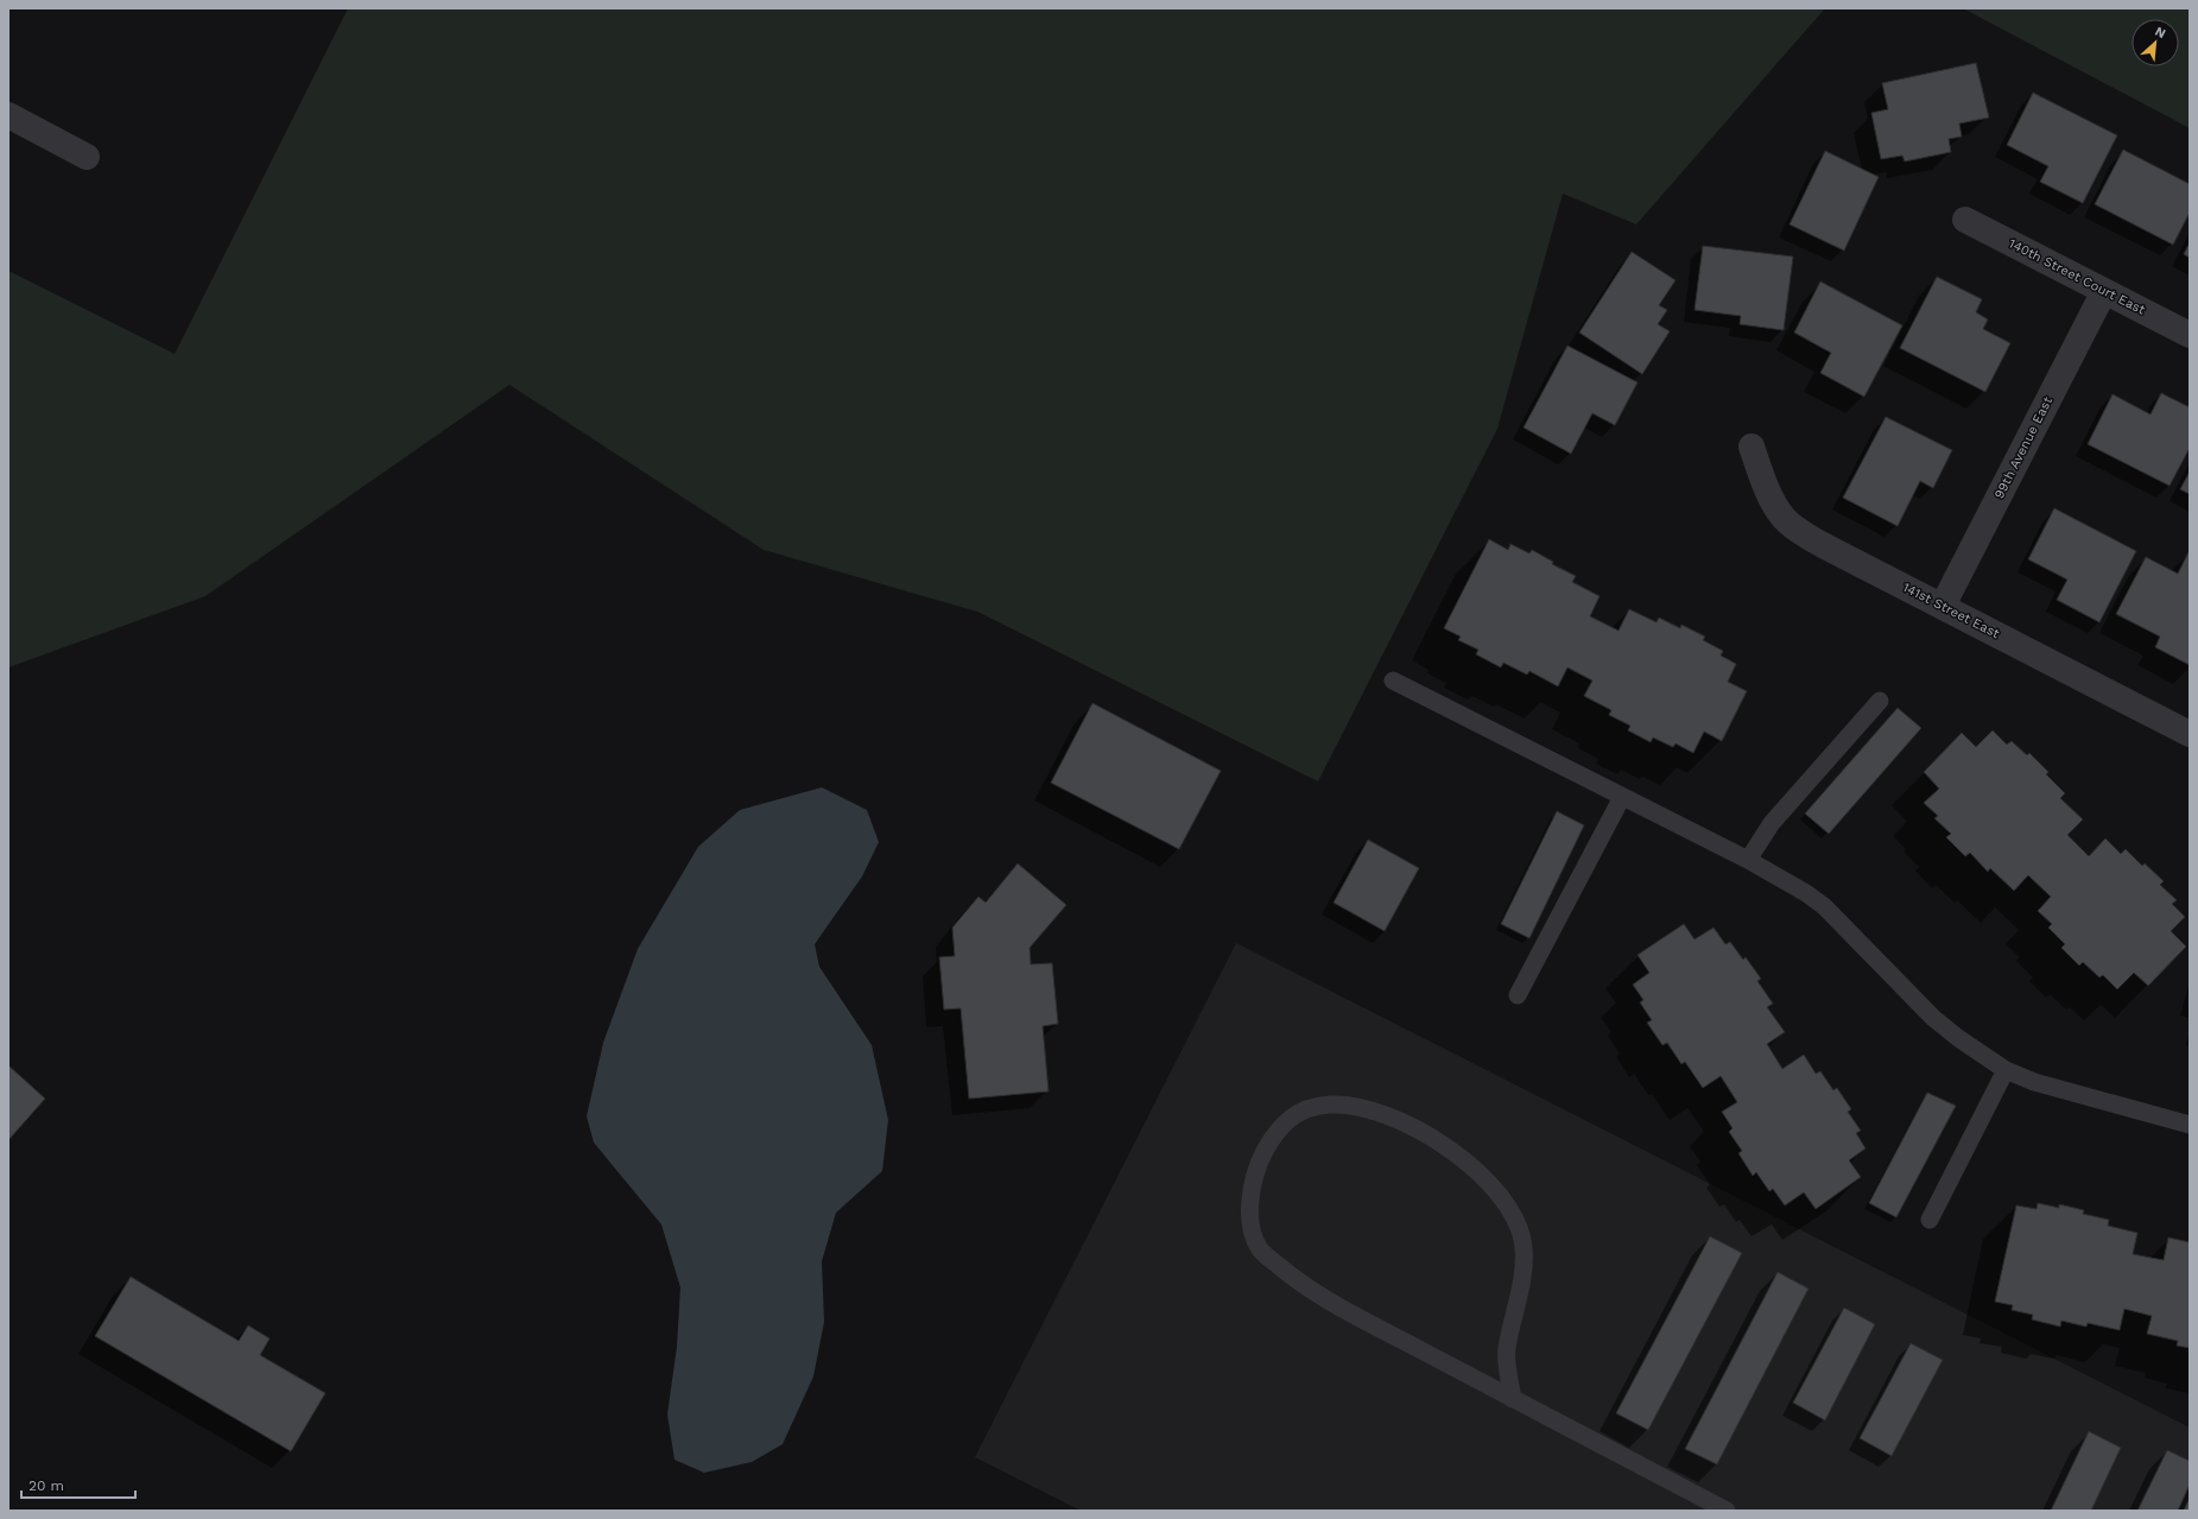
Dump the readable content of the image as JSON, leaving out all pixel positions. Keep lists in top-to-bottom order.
{
  "streets": {
    "street": ["140th Street Court East", "99th Avenue East", "141st Street East"]
  },
  "crossings": [
    ["140th Street Court East", "99th Avenue East"],
    ["99th Avenue East", "141st Street East"]
  ],
  "scale_bar": "20 m",
  "north": "top right"
}
